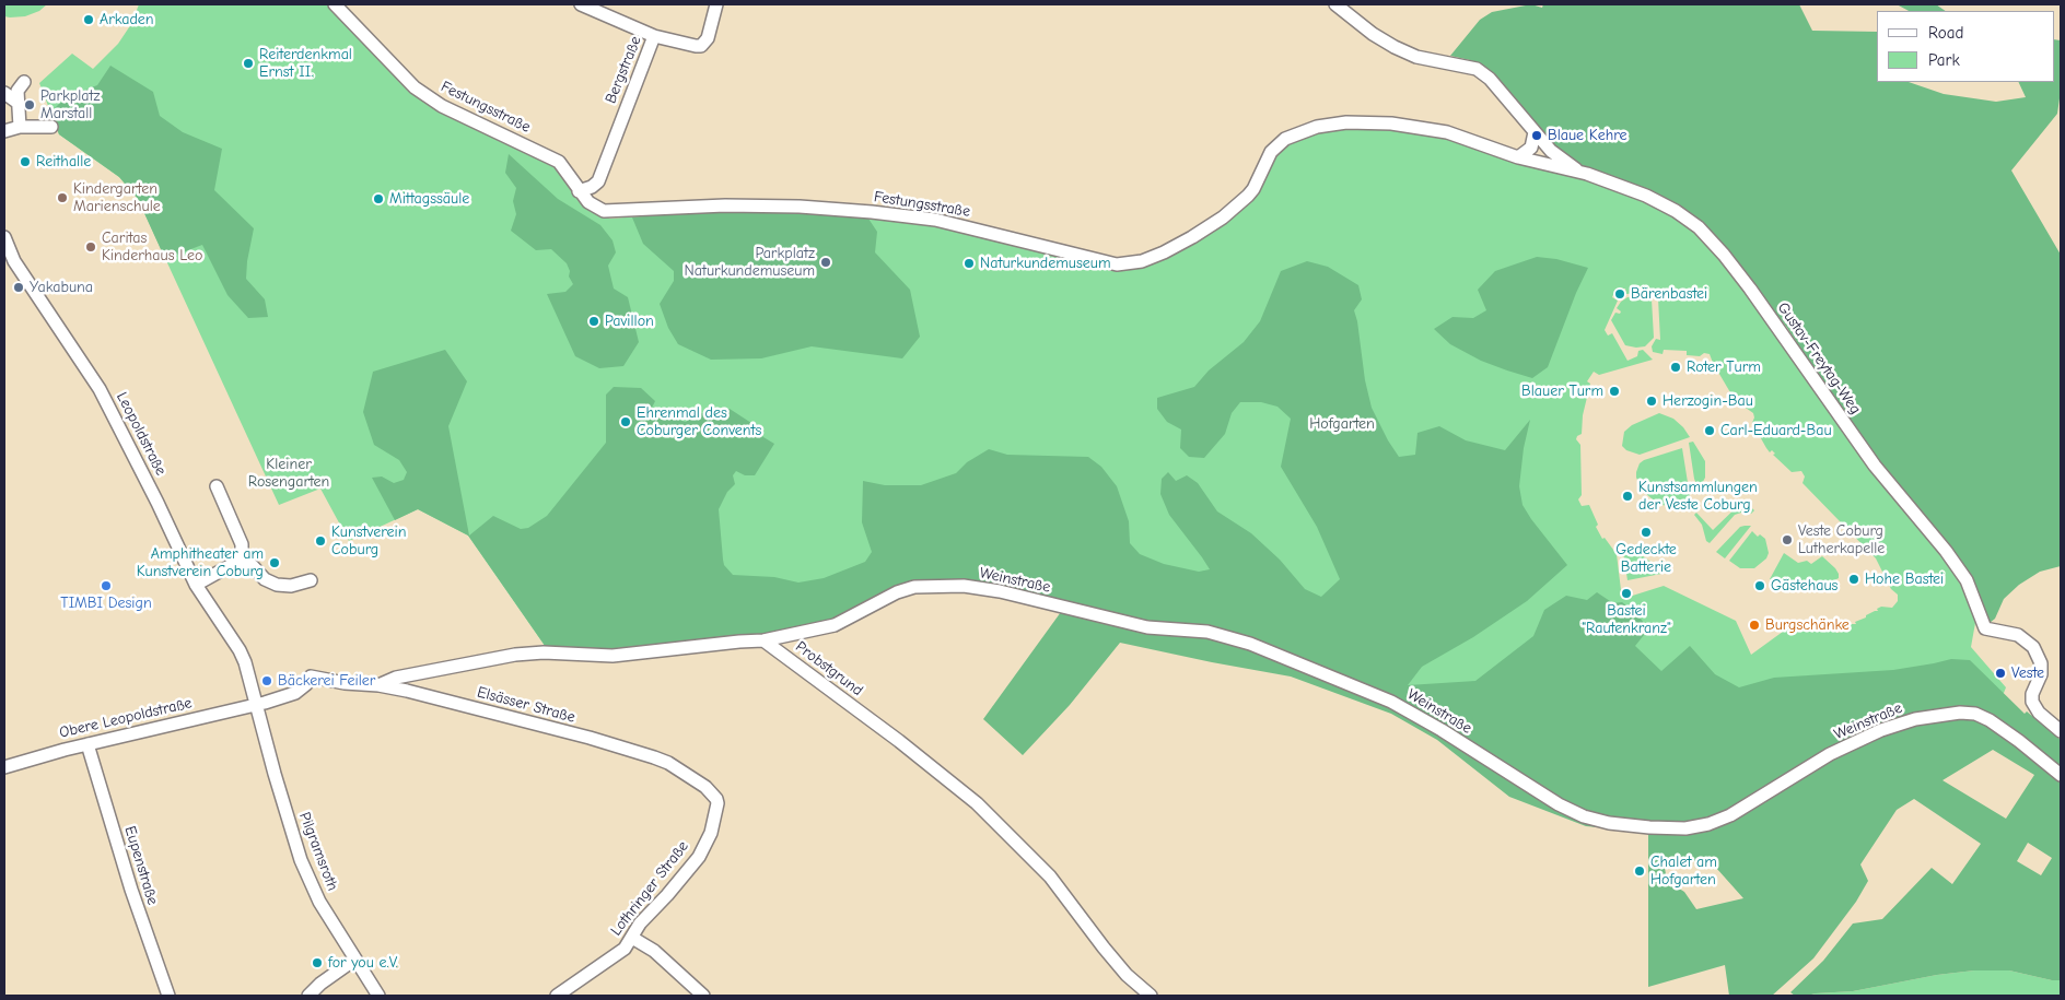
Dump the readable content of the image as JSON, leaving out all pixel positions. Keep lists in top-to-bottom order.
{
  "streets": {
    "street": [
      "Bergstraße",
      "Festungsstraße",
      "Gustav-Freytag-Weg",
      "Leopoldstraße",
      "Weinstraße",
      "Probstgrund",
      "Elsässer Straße",
      "Obere Leopoldstraße",
      "Pilgramsroth",
      "Eupenstraße",
      "Lothringer Straße"
    ]
  },
  "crossings": [
    ["Bergstraße", "Festungsstraße"],
    ["Festungsstraße", "Gustav-Freytag-Weg"],
    ["Leopoldstraße", "Pilgramsroth"],
    ["Weinstraße", "Probstgrund"],
    ["Elsässer Straße", "Obere Leopoldstraße"],
    ["Elsässer Straße", "Lothringer Straße"],
    ["Obere Leopoldstraße", "Pilgramsroth"],
    ["Obere Leopoldstraße", "Eupenstraße"]
  ],
  "parks": ["Hofgarten", "Kleiner Rosengarten"],
  "places": [
    "Arkaden",
    "Reiterdenkmal Ernst II.",
    "Parkplatz Marstall",
    "Blaue Kehre",
    "Reithalle",
    "Kindergarten Marienschule",
    "Mittagssäule",
    "Caritas Kinderhaus Leo",
    "Parkplatz Naturkundemuseum",
    "Naturkundemuseum",
    "Yakabuna",
    "Bärenbastei",
    "Pavillon",
    "Roter Turm",
    "Blauer Turm",
    "Herzogin-Bau",
    "Ehrenmal des Coburger Convents",
    "Carl-Eduard-Bau",
    "Kunstsammlungen der Veste Coburg",
    "Gedeckte Batterie",
    "Veste Coburg Lutherkapelle",
    "Kunstverein Coburg",
    "Amphitheater am Kunstverein Coburg",
    "Hohe Bastei",
    "TIMBI Design",
    "Gästehaus",
    "Bastei \"Rautenkranz\"",
    "Burgschänke",
    "Veste",
    "Bäckerei Feiler",
    "Chalet am Hofgarten",
    "for you e.V."
  ],
  "legend": ["Road", "Park"]
}
